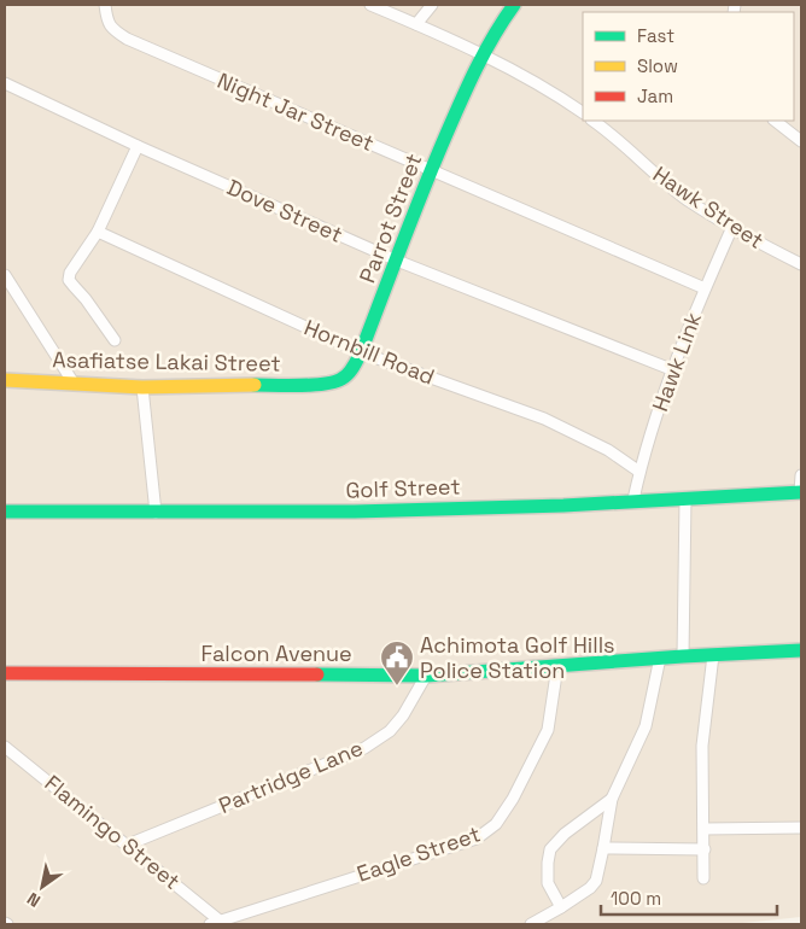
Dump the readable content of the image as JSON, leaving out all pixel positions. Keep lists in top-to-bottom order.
{
  "streets": {
    "street": [
      "Night Jar Street",
      "Hawk Street",
      "Dove Street",
      "Parrot Street",
      "Hornbill Road",
      "Asafiatse Lakai Street",
      "Hawk Link",
      "Golf Street",
      "Falcon Avenue",
      "Partridge Lane",
      "Flamingo Street",
      "Eagle Street"
    ]
  },
  "crossings": [
    ["Night Jar Street", "Parrot Street"],
    ["Night Jar Street", "Hawk Link"],
    ["Hawk Street", "Hawk Link"],
    ["Dove Street", "Parrot Street"],
    ["Dove Street", "Hawk Link"],
    ["Parrot Street", "Hornbill Road"],
    ["Parrot Street", "Asafiatse Lakai Street"],
    ["Hornbill Road", "Hawk Link"],
    ["Hawk Link", "Golf Street"],
    ["Falcon Avenue", "Partridge Lane"],
    ["Falcon Avenue", "Eagle Street"],
    ["Partridge Lane", "Flamingo Street"],
    ["Flamingo Street", "Eagle Street"]
  ],
  "places": {
    "public building": ["Achimota Golf Hills Police Station"]
  },
  "legend": ["Fast", "Slow", "Jam"],
  "scale_bar": "100 m",
  "north": "bottom left"
}
